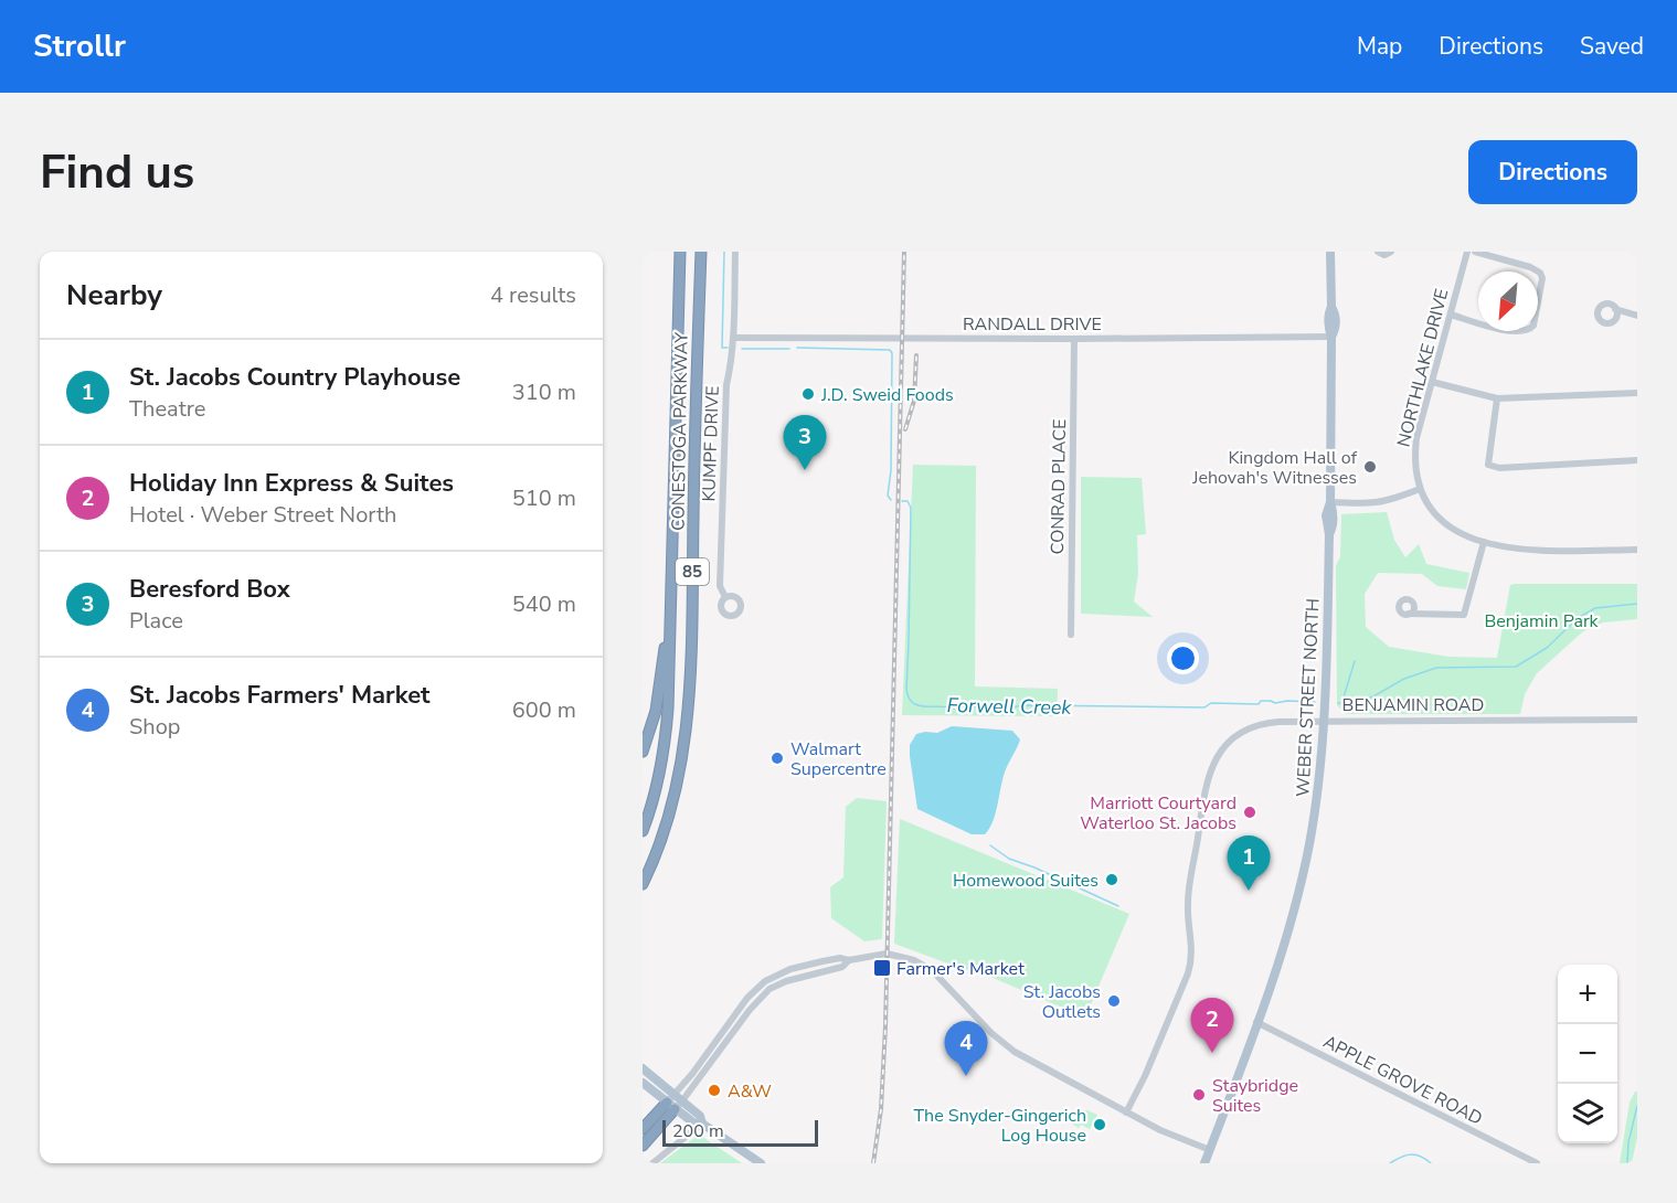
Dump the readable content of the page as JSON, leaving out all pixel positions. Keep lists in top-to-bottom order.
{
  "streets": {
    "highway": ["CONESTOGA PARKWAY", "85"],
    "main road": ["WEBER STREET NORTH"],
    "street": [
      "RANDALL DRIVE",
      "NORTHLAKE DRIVE",
      "KUMPF DRIVE",
      "CONRAD PLACE",
      "BENJAMIN ROAD",
      "APPLE GROVE ROAD"
    ]
  },
  "crossings": [
    ["RANDALL DRIVE", "KUMPF DRIVE"],
    ["RANDALL DRIVE", "CONRAD PLACE"],
    ["RANDALL DRIVE", "WEBER STREET NORTH"],
    ["WEBER STREET NORTH", "BENJAMIN ROAD"],
    ["WEBER STREET NORTH", "APPLE GROVE ROAD"]
  ],
  "water": ["Forwell Creek"],
  "parks": ["Benjamin Park"],
  "places": {
    "other": [
      "J.D. Sweid Foods",
      "Kingdom Hall of Jehovah's Witnesses",
      "Walmart Supercentre",
      "Marriott Courtyard Waterloo St. Jacobs",
      "Homewood Suites",
      "St. Jacobs Outlets",
      "A&W",
      "Staybridge Suites",
      "The Snyder-Gingerich Log House"
    ],
    "transit": ["Farmer's Market"]
  },
  "scale_bar": "200 m",
  "north": "bottom left",
  "page": {
    "header": "Strollr",
    "nav": ["Map", "Directions", "Saved"],
    "buttons": "Directions",
    "title": "Find us",
    "heading": ["Nearby", "4 results"],
    "list": [
      {
        "mark": "1",
        "name": "St. Jacobs Country Playhouse",
        "note": "Theatre",
        "value": "310 m"
      },
      {
        "mark": "2",
        "name": "Holiday Inn Express & Suites",
        "note": "Hotel · Weber Street North",
        "value": "510 m"
      },
      {
        "mark": "3",
        "name": "Beresford Box",
        "note": "Place",
        "value": "540 m"
      },
      {
        "mark": "4",
        "name": "St. Jacobs Farmers' Market",
        "note": "Shop",
        "value": "600 m"
      }
    ],
    "pins": [
      "3",
      "1",
      "2",
      "4"
    ],
    "map_buttons": ["+", "−"],
    "scale": "200 m"
  }
}
